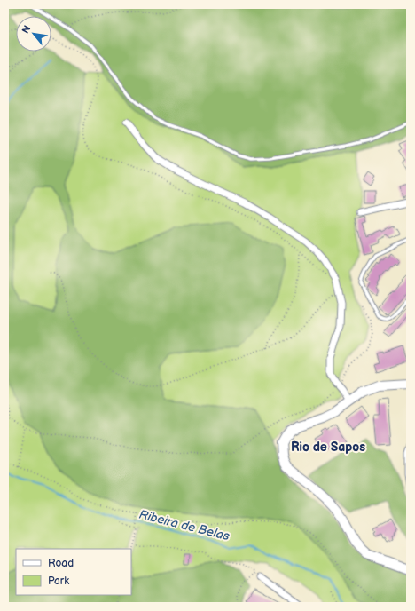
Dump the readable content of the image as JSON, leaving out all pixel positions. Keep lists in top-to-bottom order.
{
  "districts": ["Rio de Sapos"],
  "water": ["Ribeira de Belas"],
  "legend": ["Road", "Park"],
  "north": "top left"
}
